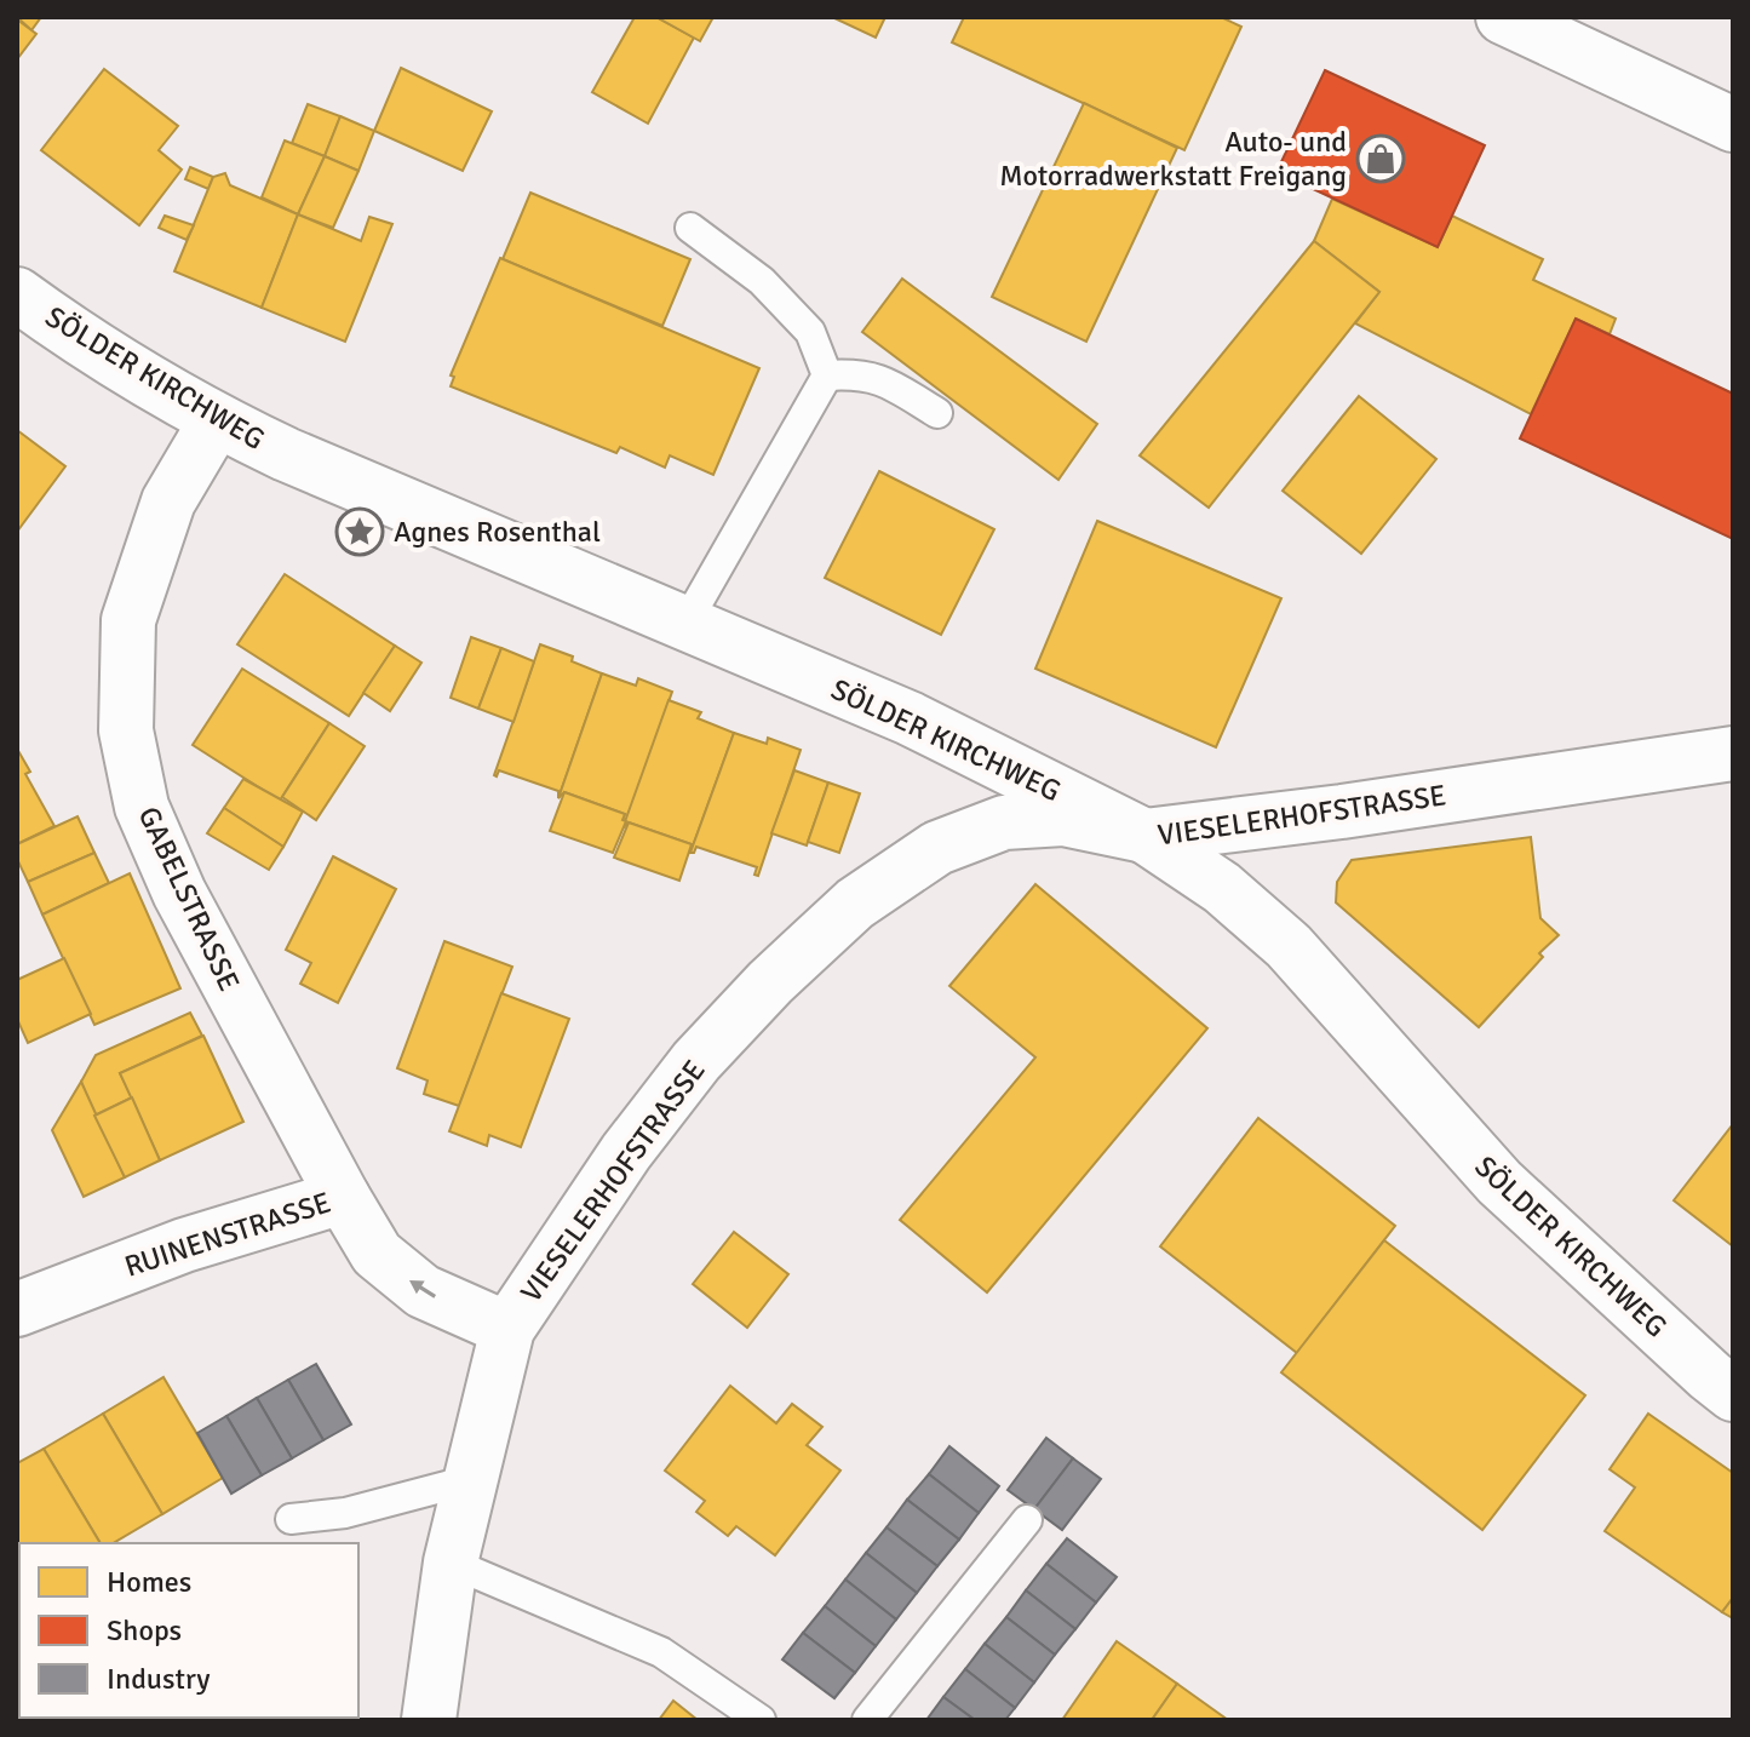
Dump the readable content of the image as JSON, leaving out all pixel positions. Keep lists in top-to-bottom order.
{
  "streets": {
    "street": [
      "SÖLDER KIRCHWEG",
      "VIESELERHOFSTRASSE",
      "GABELSTRASSE",
      "RUINENSTRASSE"
    ]
  },
  "crossings": [
    ["SÖLDER KIRCHWEG", "VIESELERHOFSTRASSE"],
    ["SÖLDER KIRCHWEG", "GABELSTRASSE"],
    ["VIESELERHOFSTRASSE", "RUINENSTRASSE"],
    ["GABELSTRASSE", "RUINENSTRASSE"]
  ],
  "one_way": ["RUINENSTRASSE"],
  "places": {
    "shop": ["Auto- und Motorradwerkstatt Freigang"],
    "place": ["Agnes Rosenthal"]
  },
  "legend": ["Homes", "Shops", "Industry"]
}
